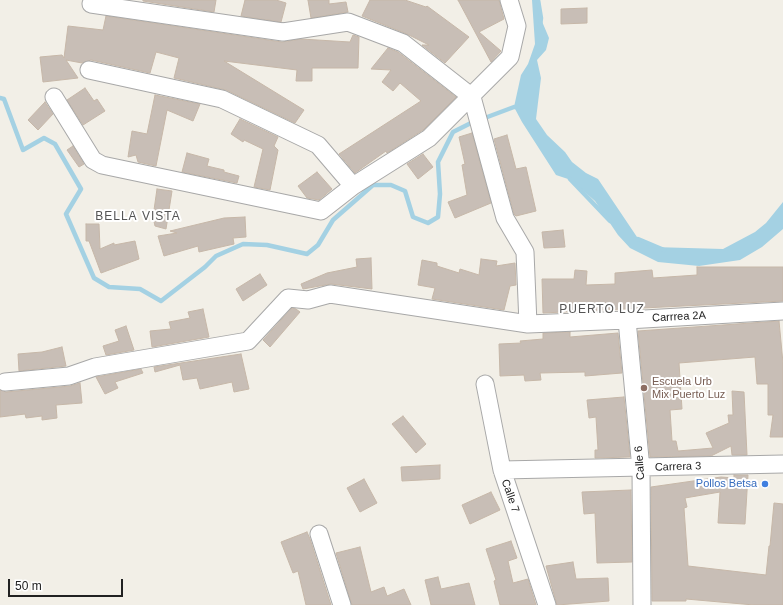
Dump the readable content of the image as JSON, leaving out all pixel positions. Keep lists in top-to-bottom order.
{
  "streets": {
    "street": [
      "Carrrea 2A",
      "Calle 6",
      "Carrera 3",
      "Calle 7"
    ]
  },
  "crossings": [
    ["Carrrea 2A", "Calle 6"],
    ["Calle 6", "Carrera 3"],
    ["Carrera 3", "Calle 7"]
  ],
  "districts": ["BELLA VISTA", "PUERTO LUZ"],
  "places": ["Escuela Urb Mix Puerto Luz", "Pollos Betsa"],
  "scale_bar": "50 m"
}
